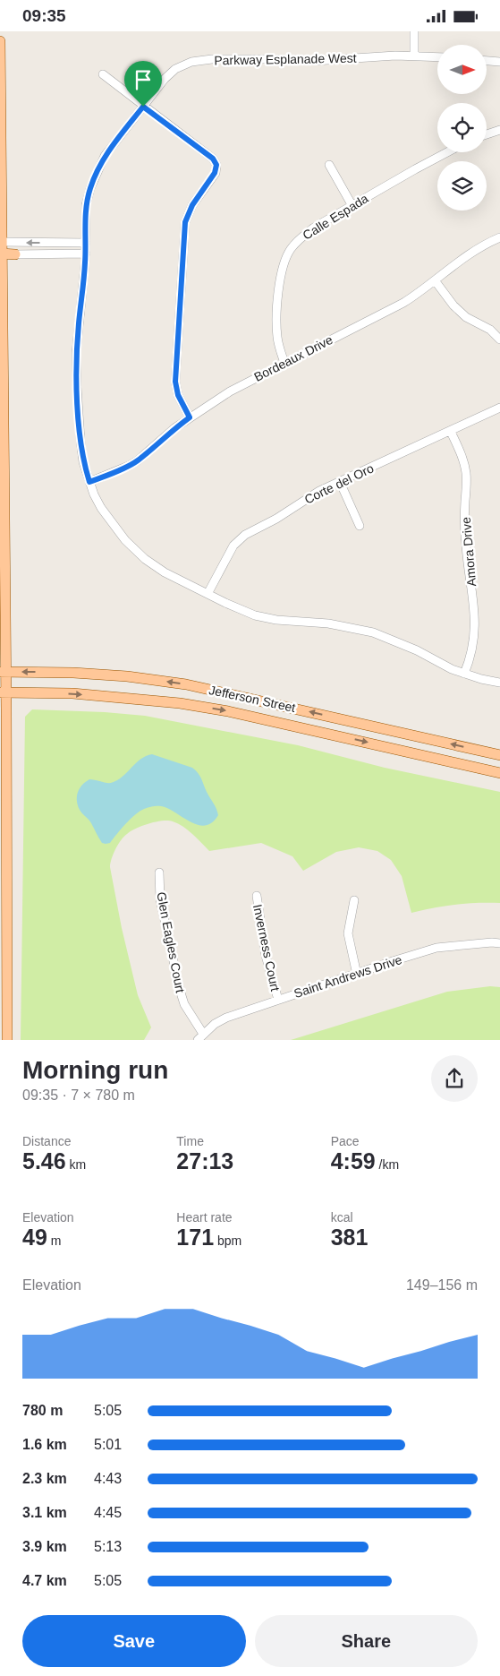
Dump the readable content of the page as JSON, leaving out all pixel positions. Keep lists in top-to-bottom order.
{
  "streets": {
    "main road": ["Jefferson Street"],
    "street": [
      "Parkway Esplanade West",
      "Calle Espada",
      "Bordeaux Drive",
      "Corte del Oro",
      "Amora Drive",
      "Glen Eagles Court",
      "Inverness Court",
      "Saint Andrews Drive"
    ]
  },
  "crossings": [
    ["Parkway Esplanade West", "Bordeaux Drive"],
    ["Parkway Esplanade West", "Corte del Oro"],
    ["Parkway Esplanade West", "Amora Drive"],
    ["Calle Espada", "Bordeaux Drive"],
    ["Corte del Oro", "Amora Drive"],
    ["Glen Eagles Court", "Saint Andrews Drive"],
    ["Inverness Court", "Saint Andrews Drive"]
  ],
  "north": "right",
  "page": {
    "status": "09:35",
    "heading": ["Morning run", "09:35 · 7 × 780 m"],
    "stats": [
      ["Distance", "5.46 km"],
      ["Time", "27:13"],
      ["Pace", "4:59 /km"],
      ["Elevation", "49 m"],
      ["Heart rate", "171 bpm"],
      ["kcal", "381"]
    ],
    "chart": ["Elevation", "149–156 m"],
    "list": [
      {
        "name": "780 m",
        "note": "5:05"
      },
      {
        "name": "1.6 km",
        "note": "5:01"
      },
      {
        "name": "2.3 km",
        "note": "4:43"
      },
      {
        "name": "3.1 km",
        "note": "4:45"
      },
      {
        "name": "3.9 km",
        "note": "5:13"
      },
      {
        "name": "4.7 km",
        "note": "5:05"
      }
    ],
    "buttons": ["Save", "Share"]
  }
}
